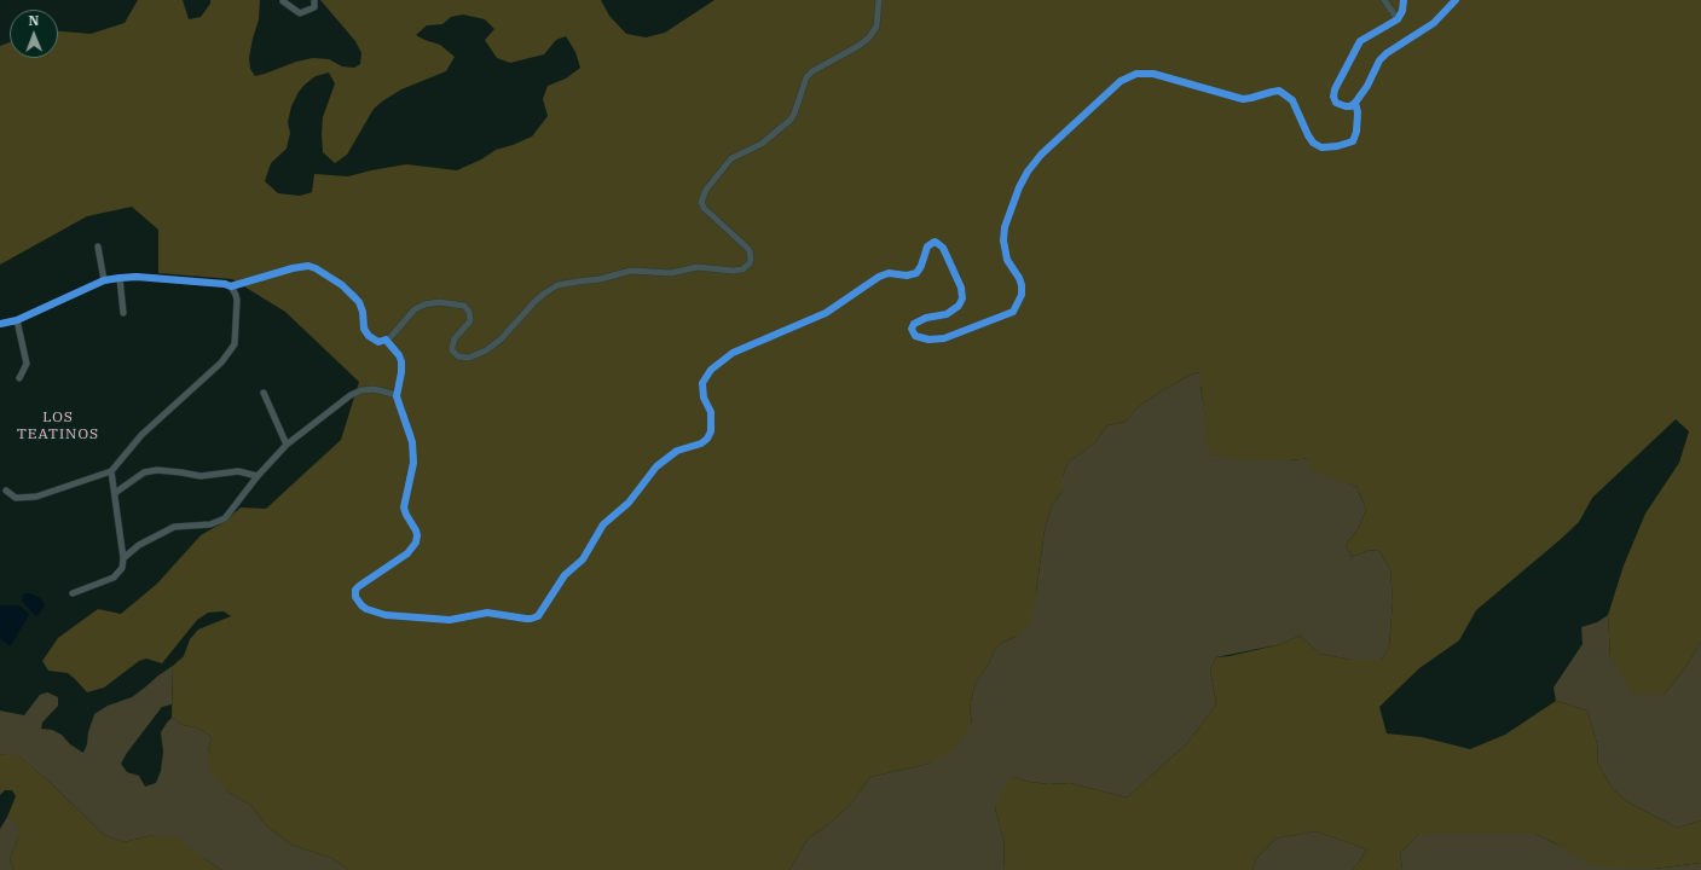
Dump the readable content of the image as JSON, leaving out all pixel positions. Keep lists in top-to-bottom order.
{
  "districts": ["LOS TEATINOS"],
  "north": "top"
}
